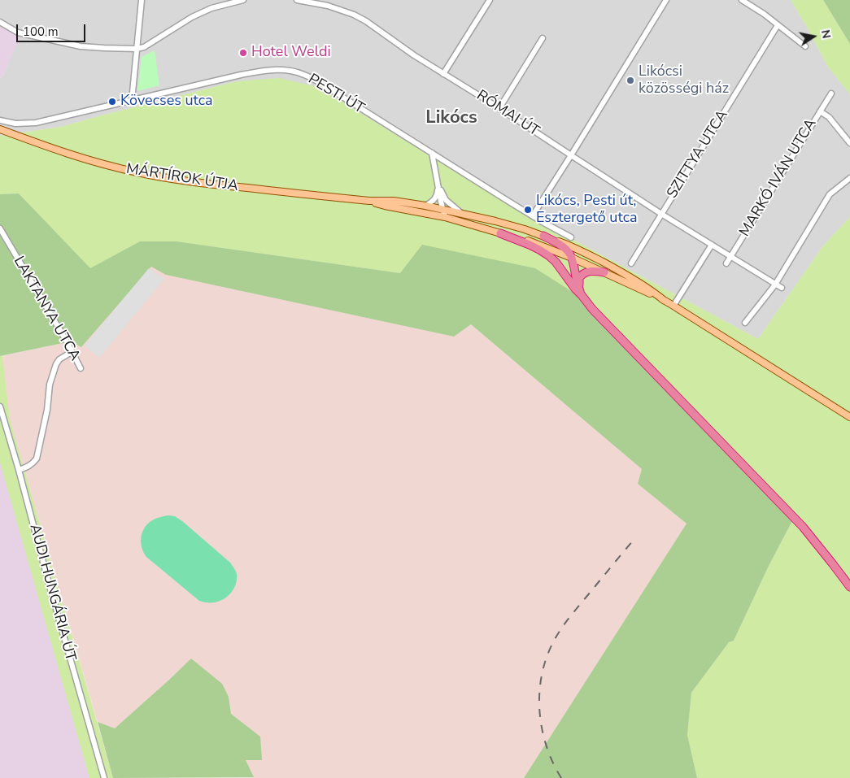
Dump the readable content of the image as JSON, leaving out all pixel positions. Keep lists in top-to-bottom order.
{
  "streets": {
    "main road": ["MÁRTÍROK ÚTJA"],
    "street": [
      "PESTI ÚT",
      "RÓMAI ÚT",
      "SZITTYA UTCA",
      "MARKÓ IVÁN UTCA",
      "LAKTANYA UTCA",
      "AUDI HUNGÁRIA ÚT"
    ]
  },
  "crossings": [
    ["RÓMAI ÚT", "SZITTYA UTCA"],
    ["RÓMAI ÚT", "MARKÓ IVÁN UTCA"]
  ],
  "districts": ["Likócs"],
  "places": [
    "Hotel Weldi",
    "Likócsi közösségi ház",
    "Kövecses utca",
    "Likócs, Pesti út, Esztergető utca"
  ],
  "scale_bar": "100 m",
  "north": "right"
}
